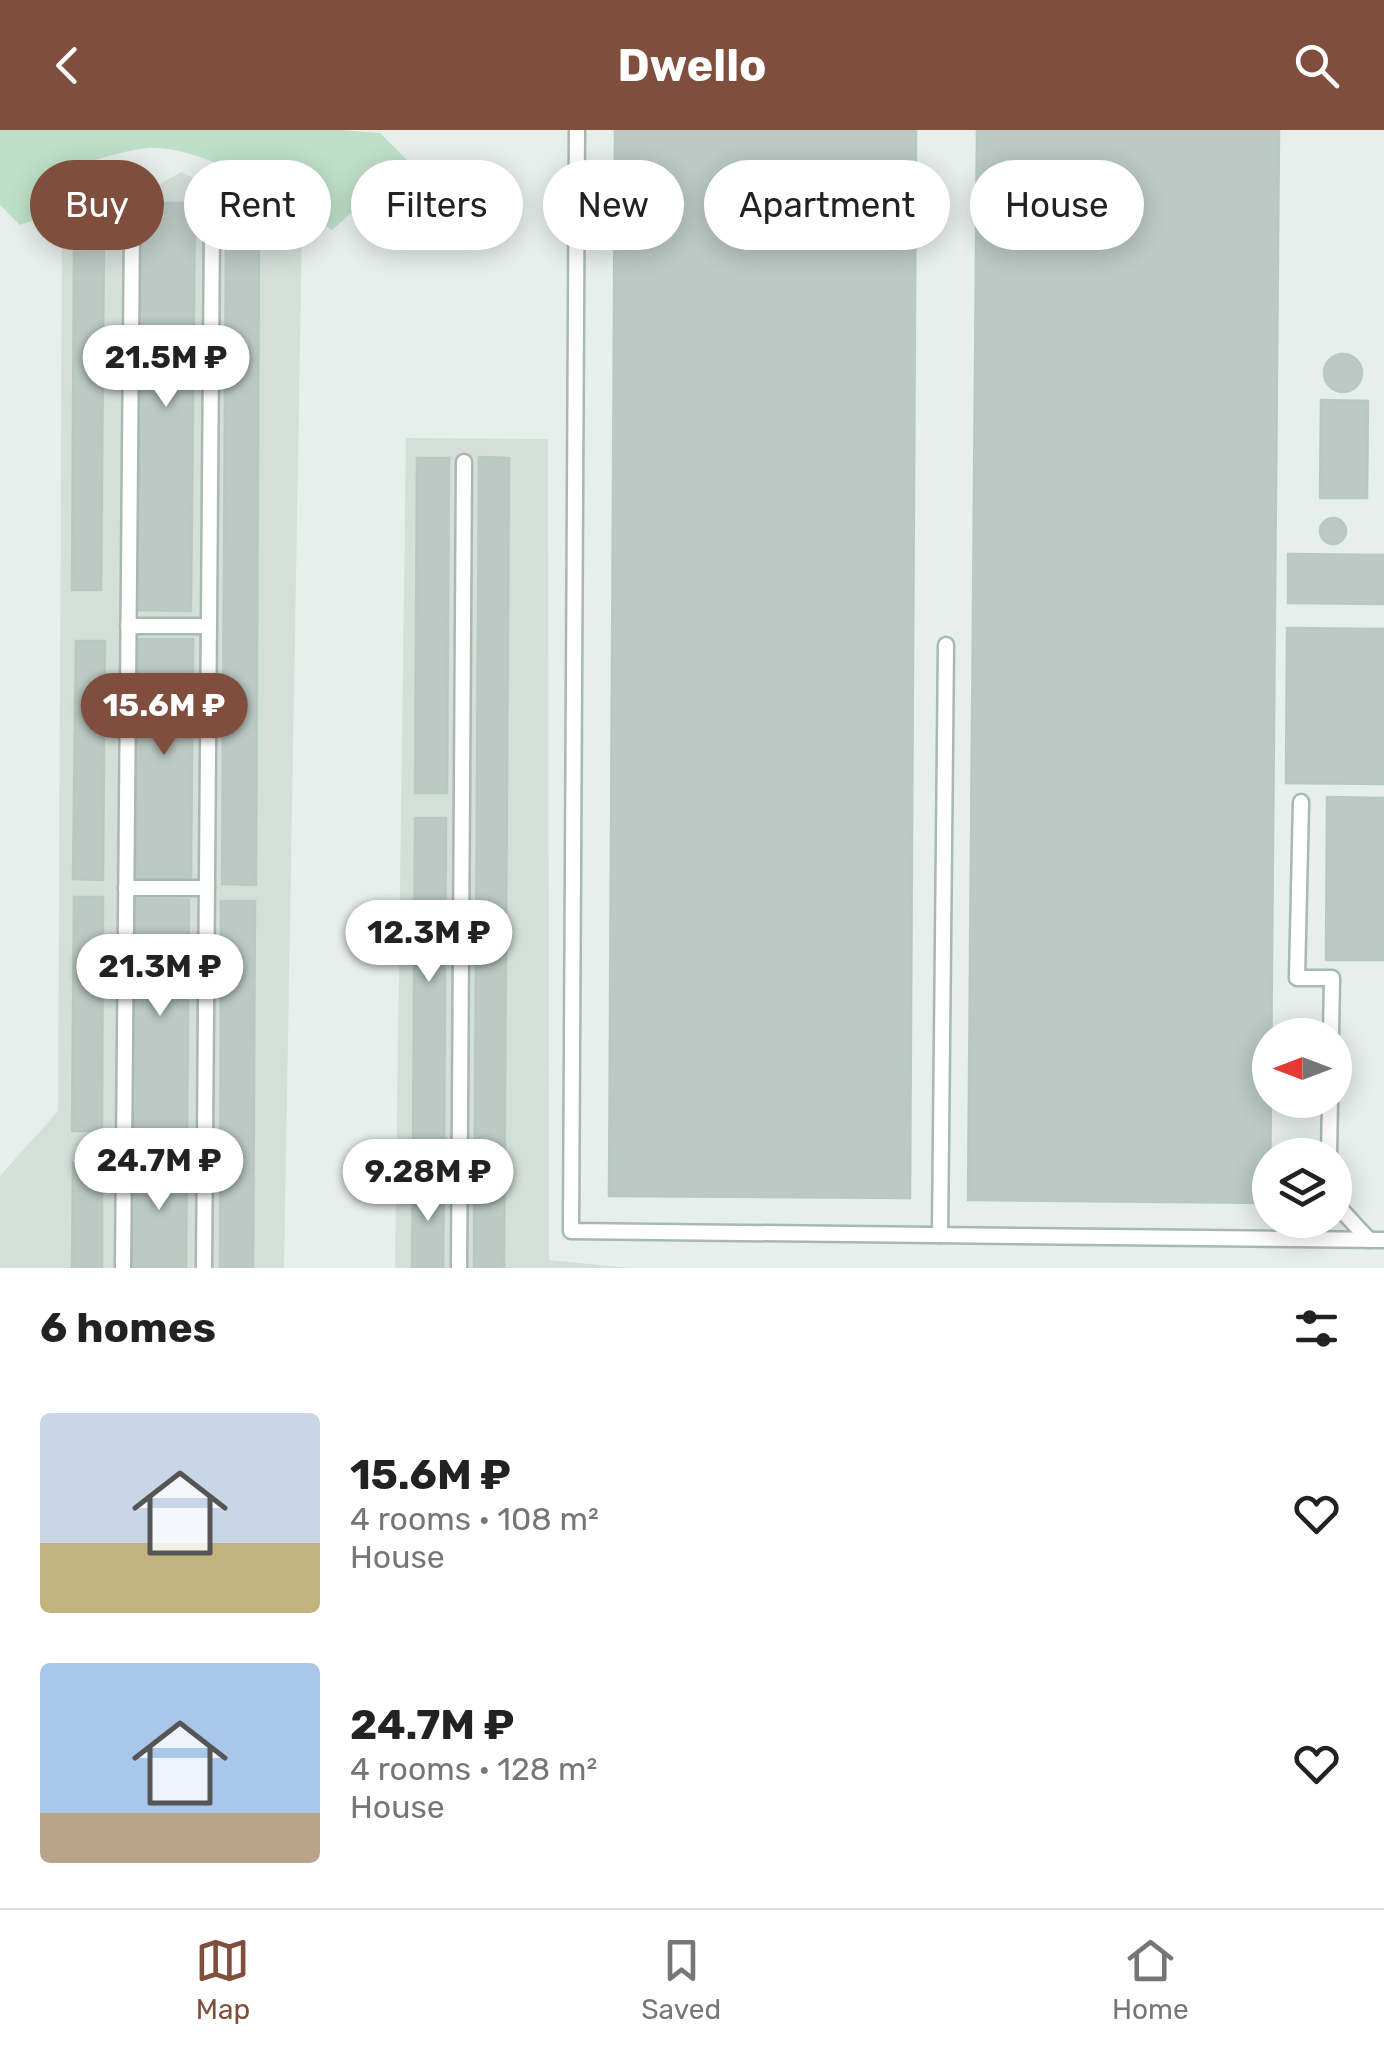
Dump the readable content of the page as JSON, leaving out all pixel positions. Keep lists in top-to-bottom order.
{
  "north": "left",
  "page": {
    "header": "Dwello",
    "chip": [
      "Buy",
      "Rent",
      "Filters",
      "New",
      "Apartment",
      "House"
    ],
    "price": [
      "21.5M ₽",
      "15.6M ₽",
      "12.3M ₽",
      "21.3M ₽",
      "24.7M ₽",
      "9.28M ₽"
    ],
    "heading": "6 homes",
    "list": [
      {
        "name": "15.6M ₽",
        "note": "4 rooms · 108 m² · House"
      },
      {
        "name": "24.7M ₽",
        "note": "4 rooms · 128 m² · House"
      }
    ],
    "tabs": ["Map", "Saved", "Home"]
  }
}
